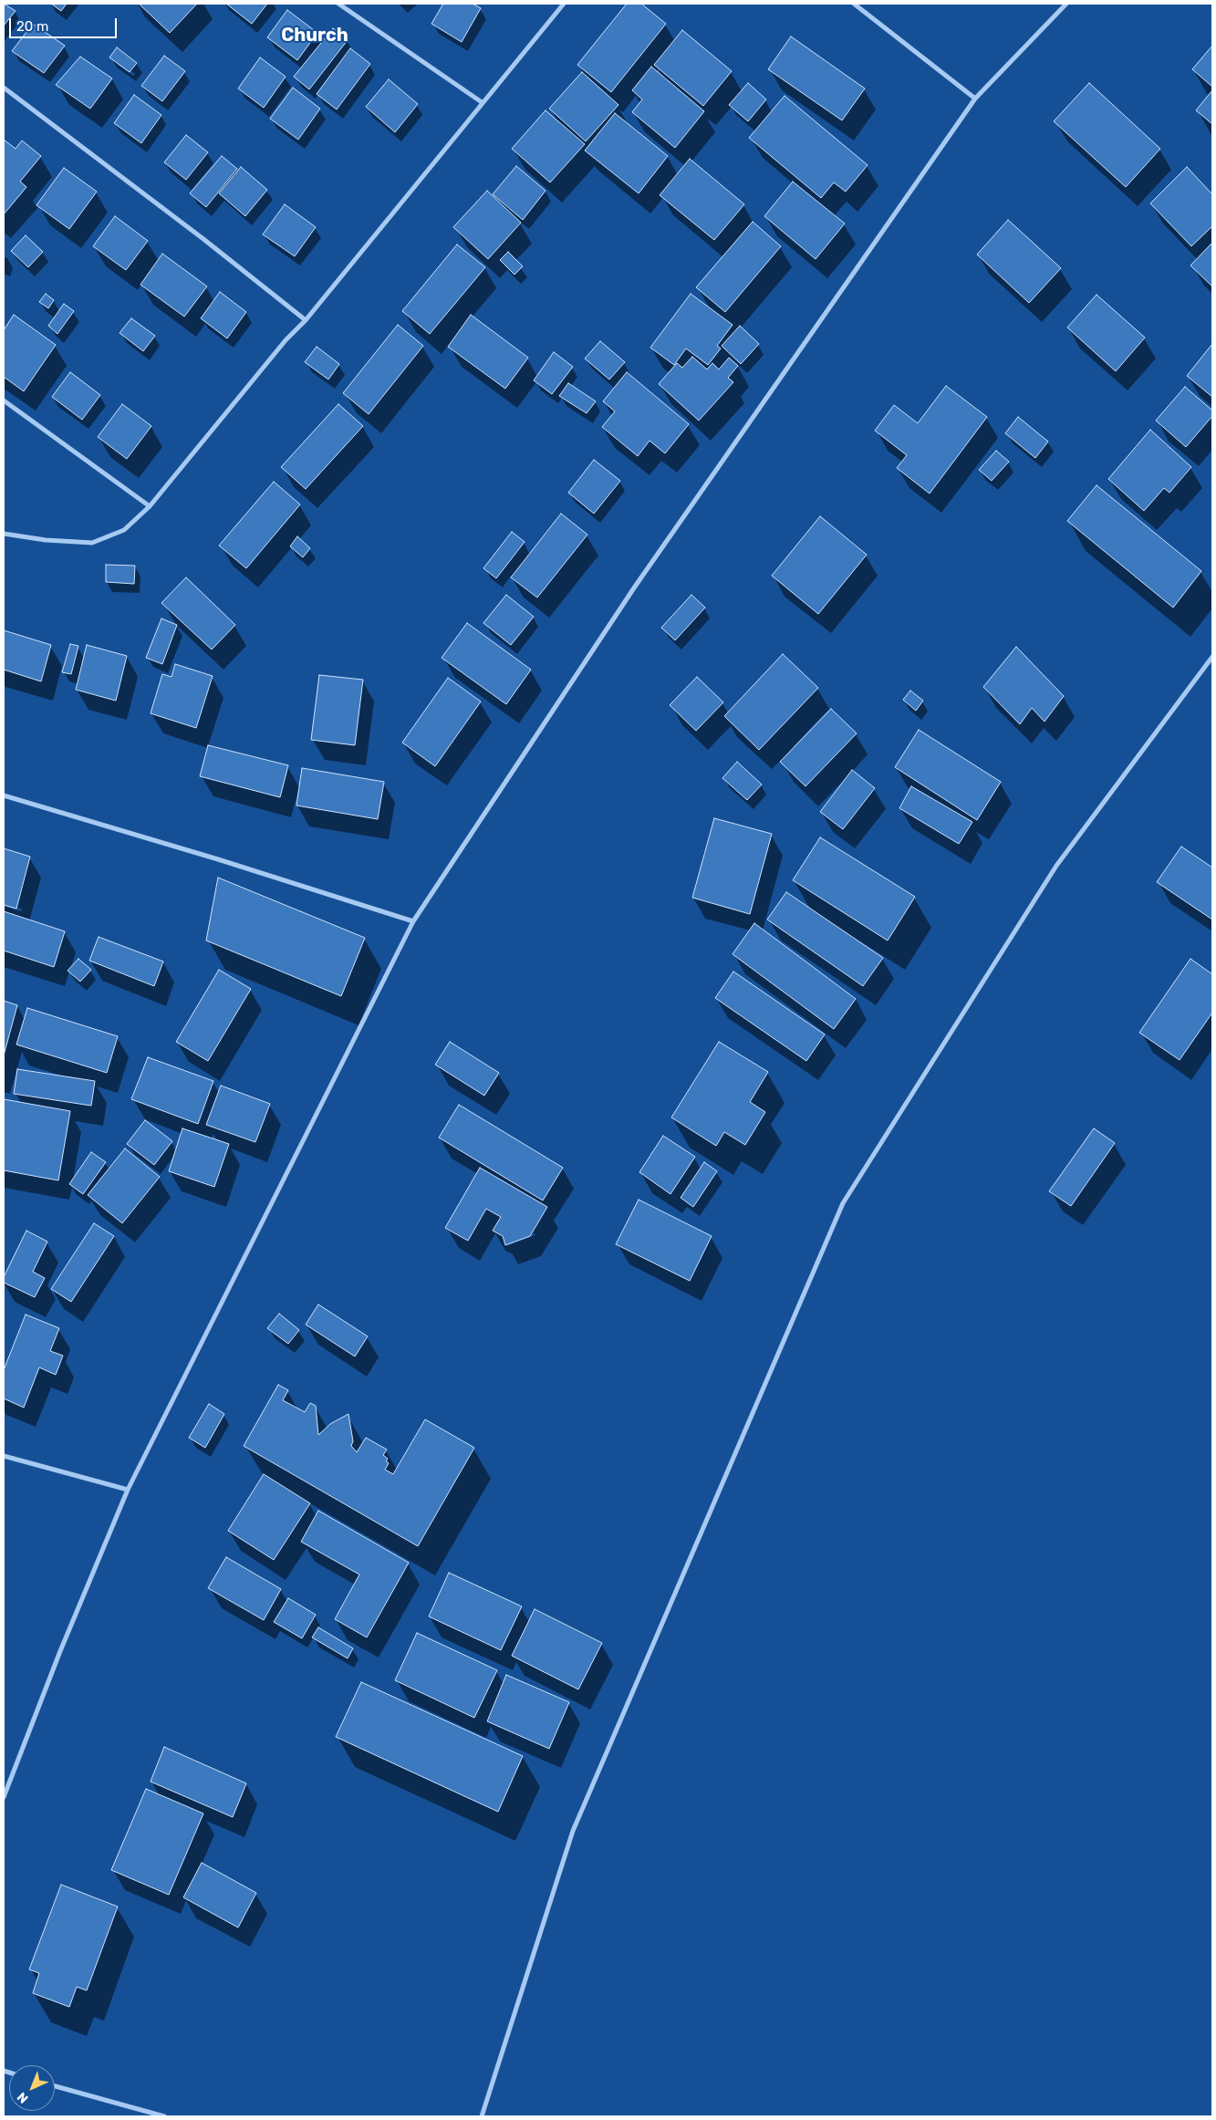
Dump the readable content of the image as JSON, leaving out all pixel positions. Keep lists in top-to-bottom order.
{
  "districts": ["Church"],
  "scale_bar": "20 m",
  "north": "bottom left"
}
